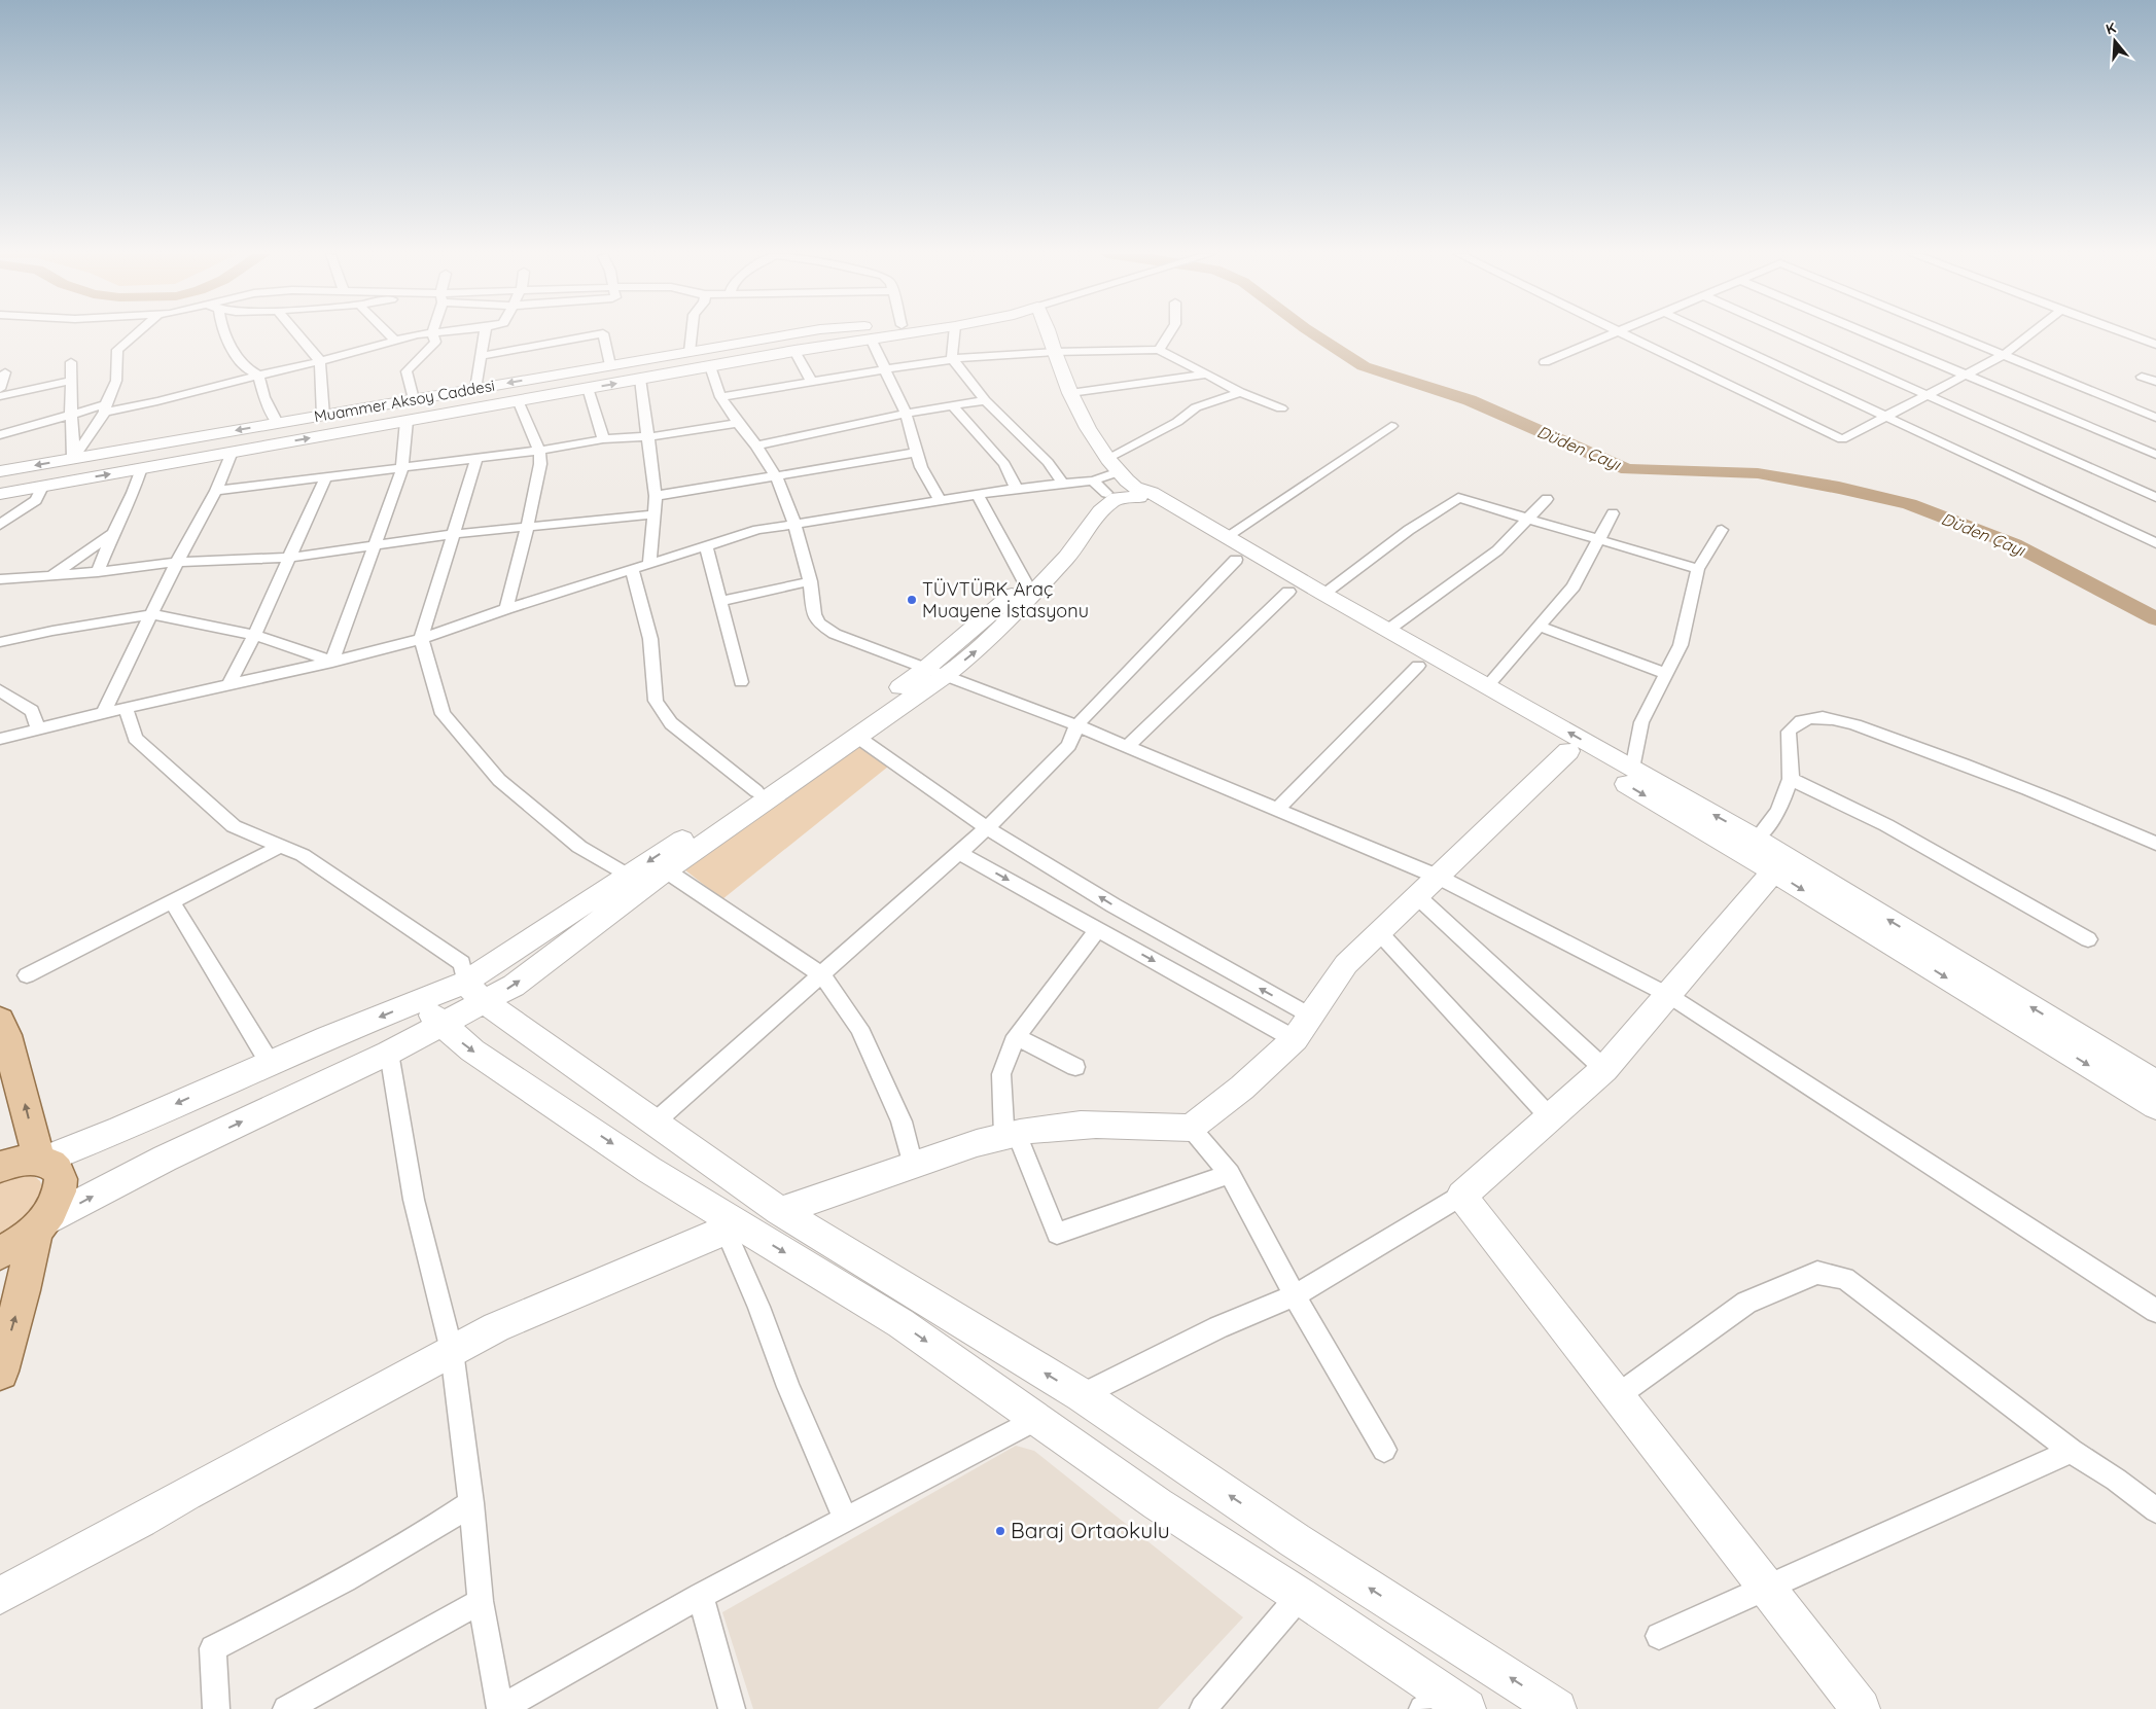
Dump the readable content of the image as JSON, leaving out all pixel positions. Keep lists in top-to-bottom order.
{
  "streets": {
    "main road": ["Muammer Aksoy Caddesi"]
  },
  "water": ["Düden Çayı"],
  "places": ["TÜVTÜRK Araç Muayene İstasyonu", "Baraj Ortaokulu"],
  "north": "top"
}
